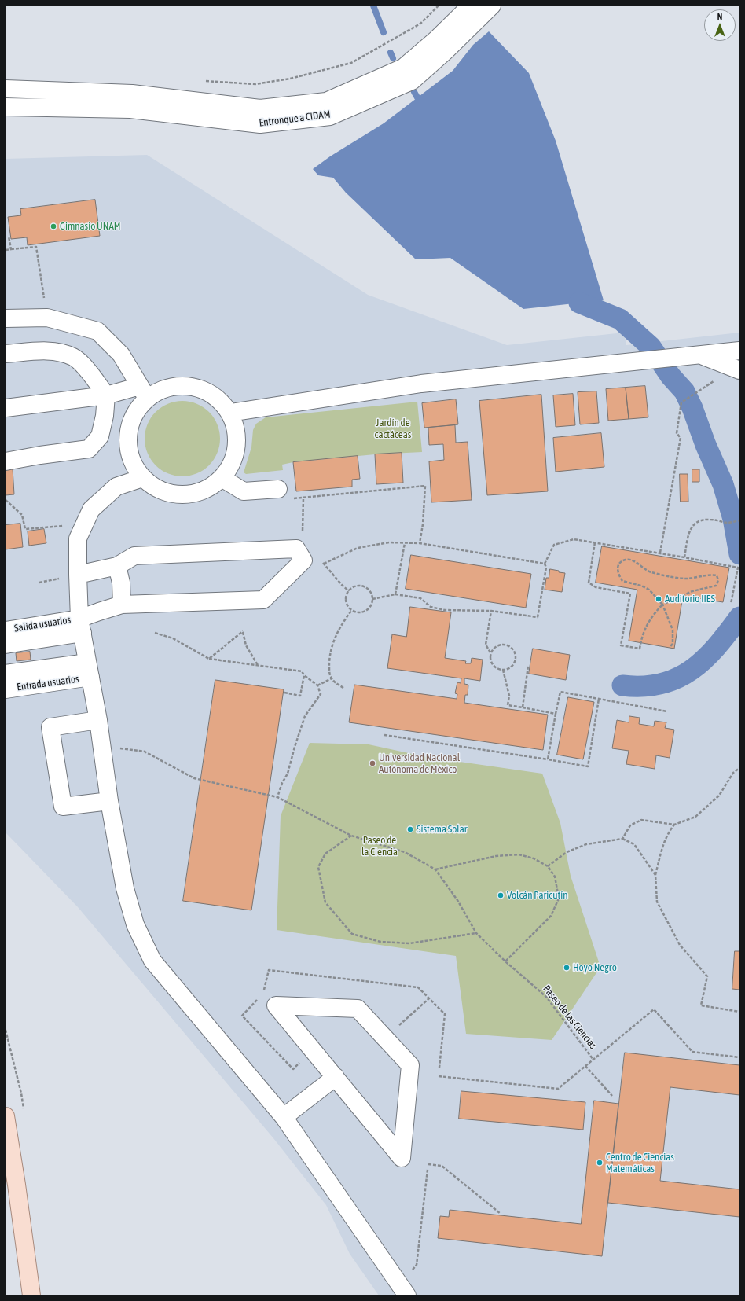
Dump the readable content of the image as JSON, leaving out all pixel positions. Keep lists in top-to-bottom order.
{
  "streets": {
    "lane": ["Entronque a CIDAM", "Salida usuarios", "Entrada usuarios"],
    "path": ["Paseo de las Ciencias"]
  },
  "parks": ["Jardín de cactáceas", "Paseo de la Ciencia"],
  "places": [
    "Gimnasio UNAM",
    "Auditorio IIES",
    "Universidad Nacional Autónoma de México",
    "Sistema Solar",
    "Volcán Paricutín",
    "Hoyo Negro",
    "Centro de Ciencias Matemáticas"
  ],
  "north": "top"
}
